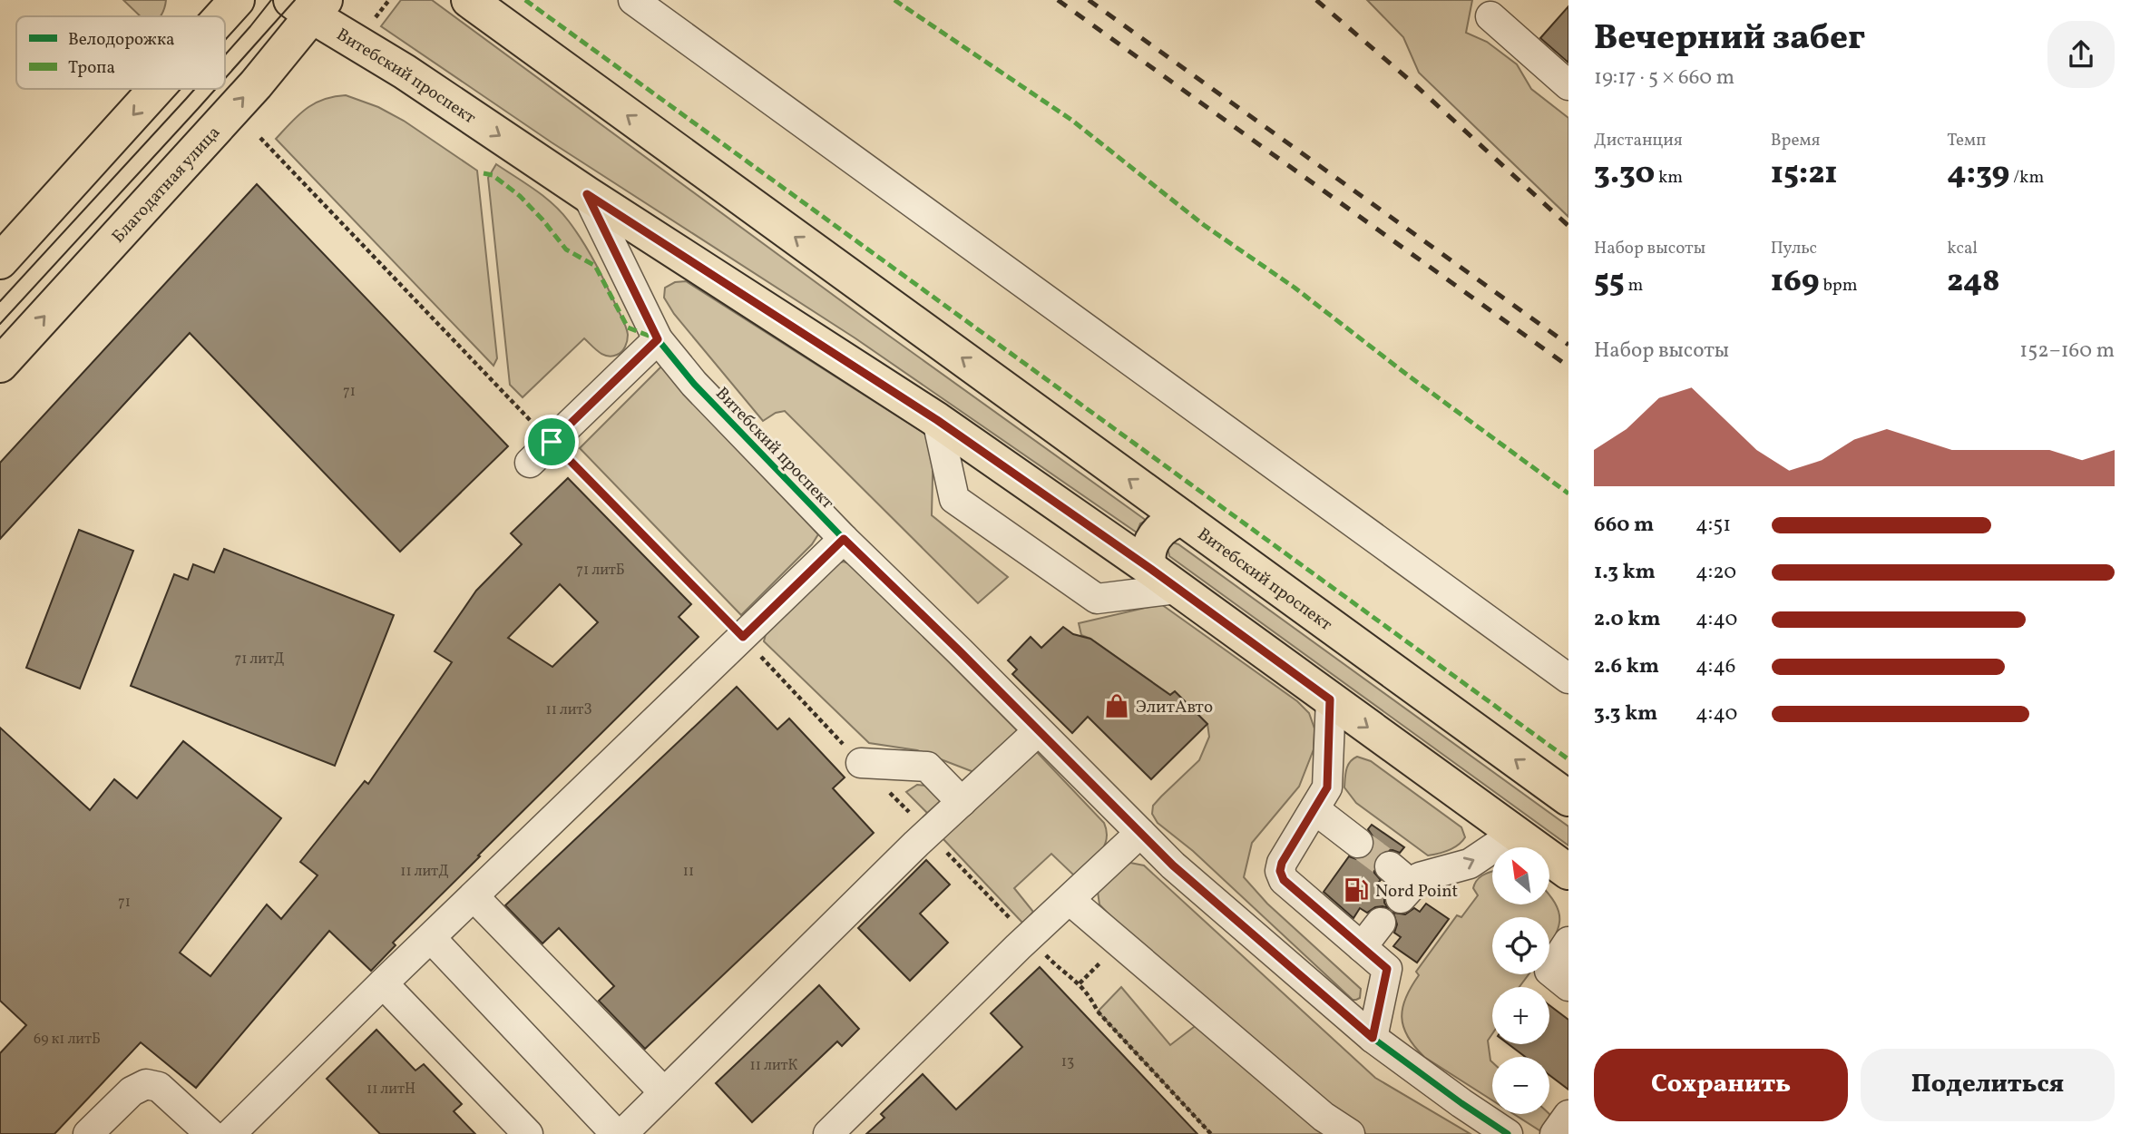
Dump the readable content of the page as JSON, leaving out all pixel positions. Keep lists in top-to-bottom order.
{
  "streets": {
    "main road": ["Витебский проспект", "Благодатная улица"]
  },
  "crossings": [
    ["Витебский проспект", "Благодатная улица"]
  ],
  "places": {
    "shop": ["ЭлитАвто"],
    "fuel station": ["Nord Point"]
  },
  "house_numbers": [
    "71",
    "71 литБ",
    "71 литД",
    "11 литЗ",
    "11 литД",
    "11",
    "71",
    "69 к1 литБ",
    "13",
    "11 литК",
    "11 литН"
  ],
  "legend": ["Велодорожка", "Тропа"],
  "north": "top left",
  "page": {
    "heading": ["Вечерний забег", "19:17 · 5 × 660 m"],
    "stats": [
      ["Дистанция", "3.30 km"],
      ["Время", "15:21"],
      ["Темп", "4:39 /km"],
      ["Набор высоты", "55 m"],
      ["Пульс", "169 bpm"],
      ["kcal", "248"]
    ],
    "chart": ["Набор высоты", "152–160 m"],
    "list": [
      {
        "name": "660 m",
        "note": "4:51"
      },
      {
        "name": "1.3 km",
        "note": "4:20"
      },
      {
        "name": "2.0 km",
        "note": "4:40"
      },
      {
        "name": "2.6 km",
        "note": "4:46"
      },
      {
        "name": "3.3 km",
        "note": "4:40"
      }
    ],
    "map_buttons": ["+", "−"],
    "buttons": ["Сохранить", "Поделиться"]
  }
}
